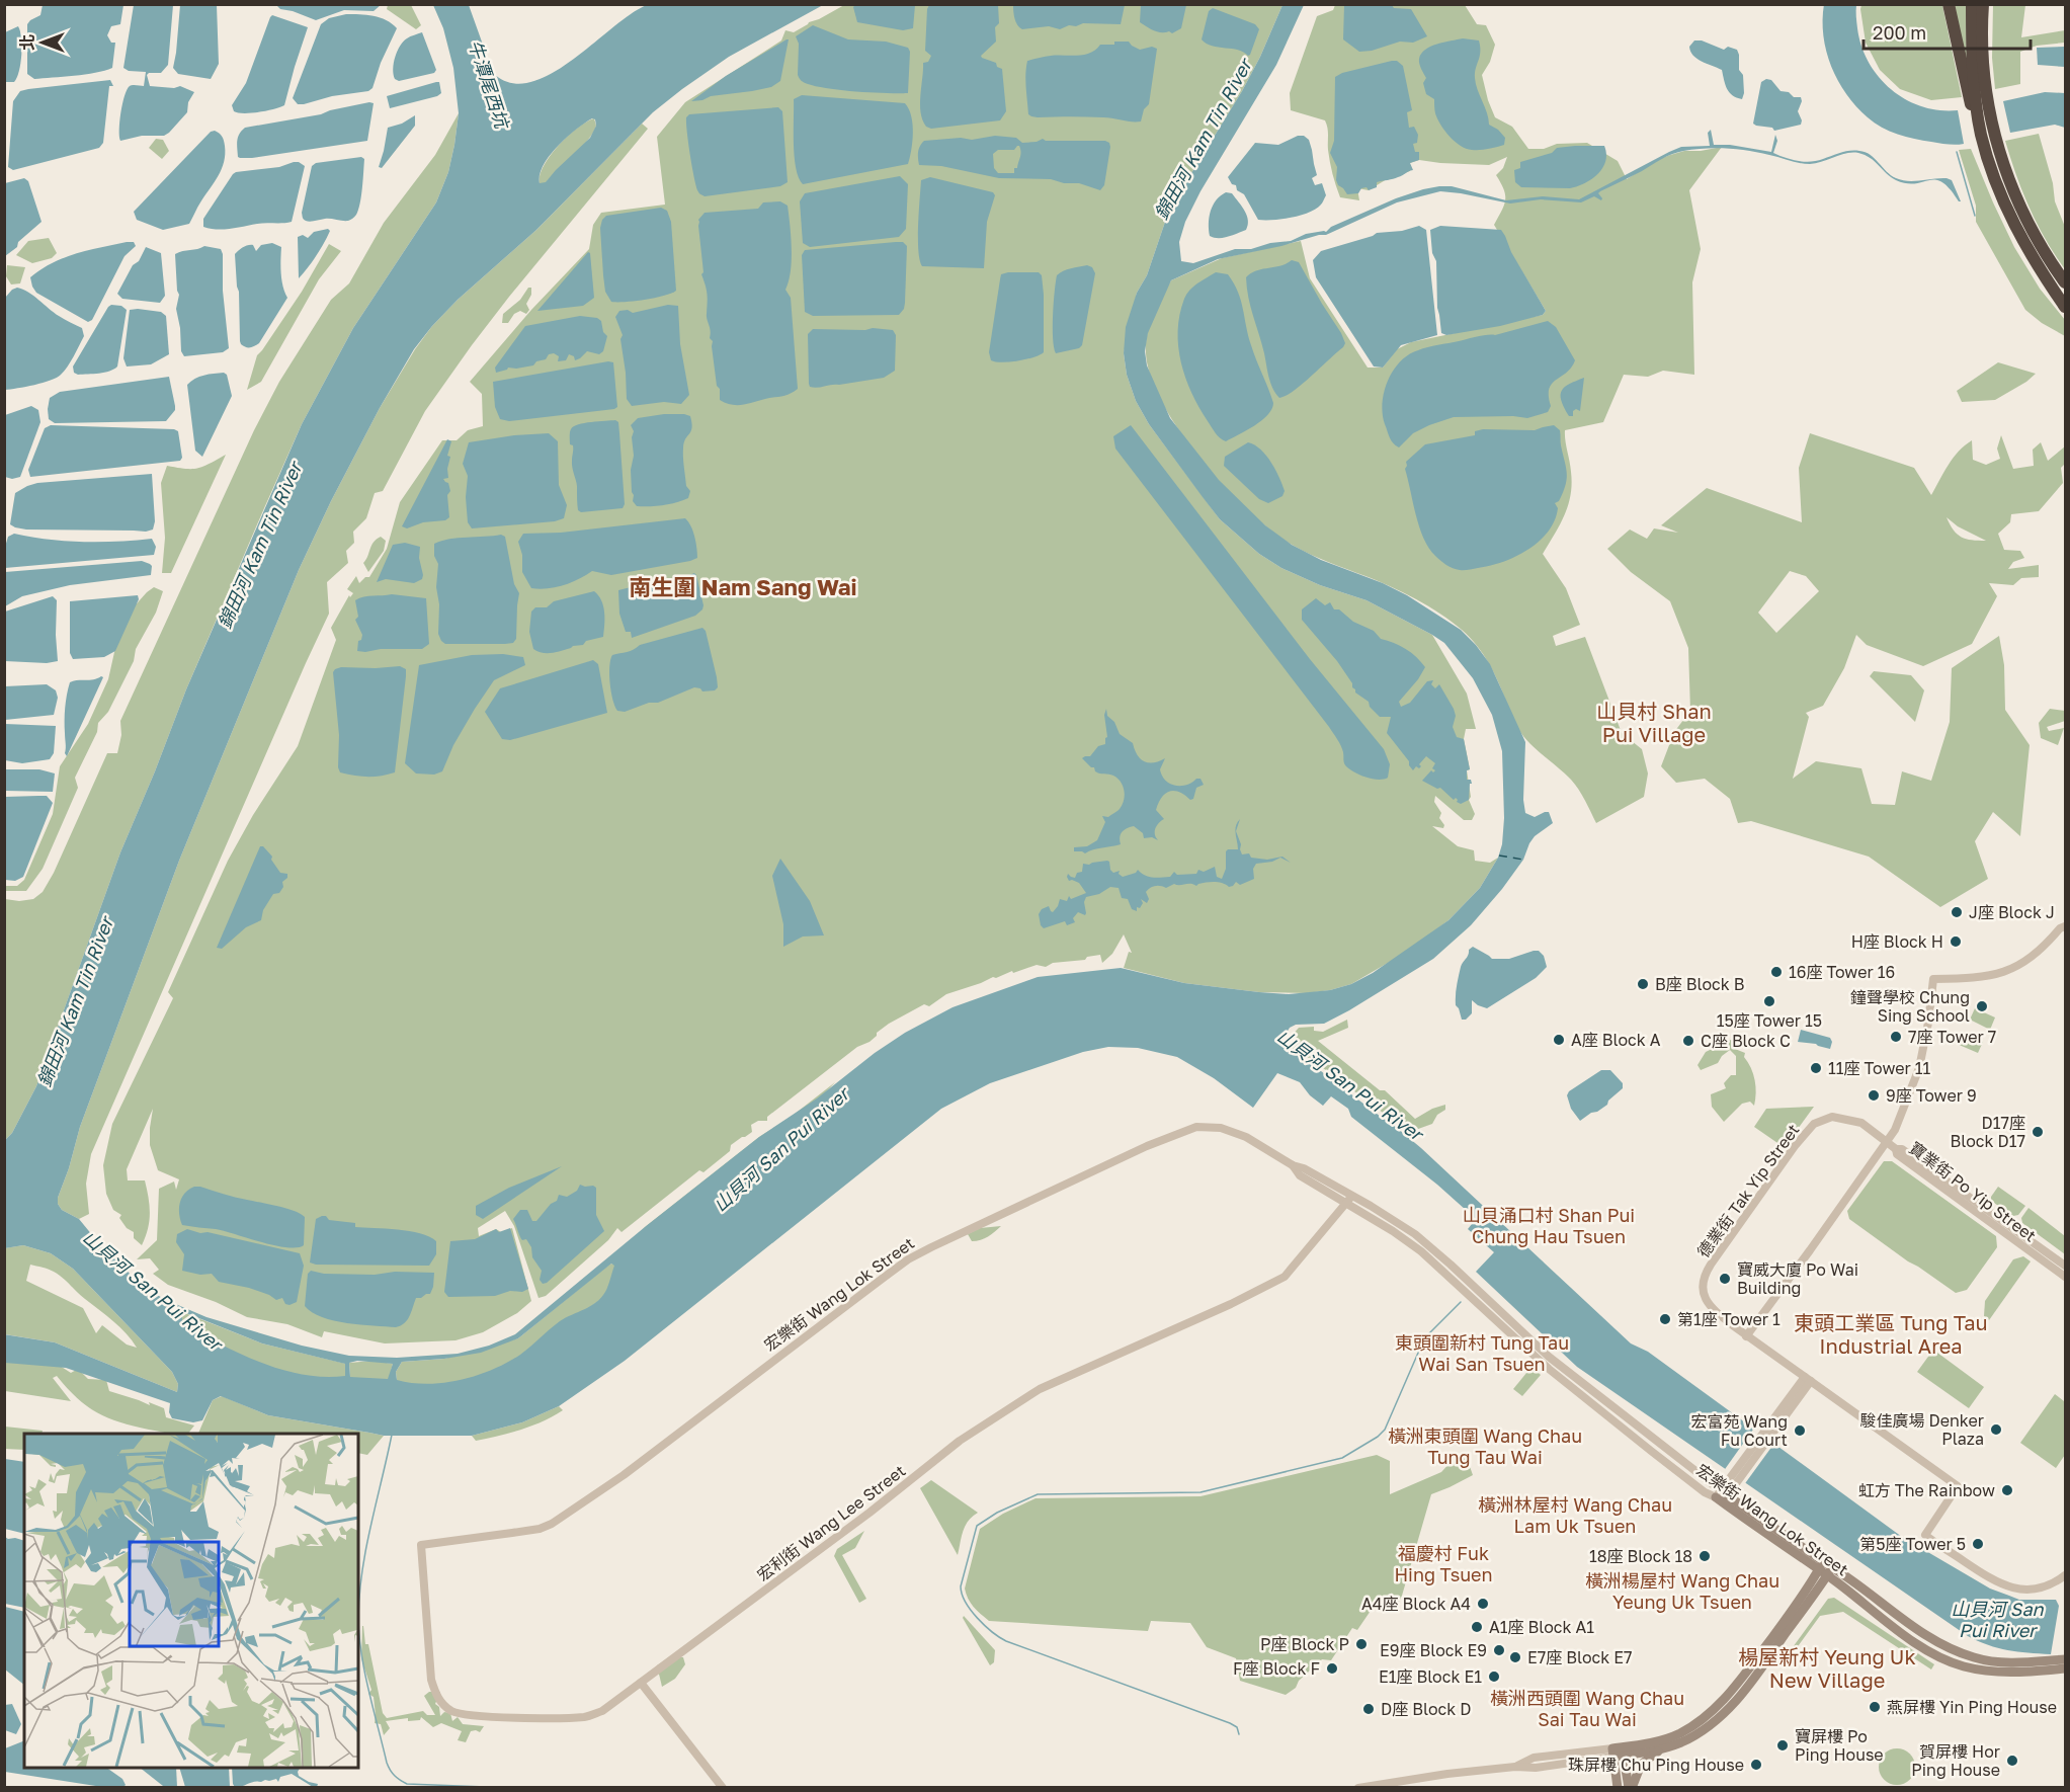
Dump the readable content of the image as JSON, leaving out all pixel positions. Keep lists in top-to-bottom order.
{
  "streets": {
    "main road": ["宏樂街 Wang Lok Street"],
    "street": ["德業街 Tak Yip Street", "寶業街 Po Yip Street", "宏利街 Wang Lee Street"]
  },
  "crossings": [
    ["德業街 Tak Yip Street", "寶業街 Po Yip Street"],
    ["宏樂街 Wang Lok Street", "宏利街 Wang Lee Street"]
  ],
  "districts": [
    "南生圍 Nam Sang Wai",
    "山貝村 Shan Pui Village",
    "山貝涌口村 Shan Pui Chung Hau Tsuen",
    "東頭工業區 Tung Tau Industrial Area",
    "東頭圍新村 Tung Tau Wai San Tsuen",
    "橫洲東頭圍 Wang Chau Tung Tau Wai",
    "橫洲林屋村 Wang Chau Lam Uk Tsuen",
    "福慶村 Fuk Hing Tsuen",
    "橫洲楊屋村 Wang Chau Yeung Uk Tsuen",
    "楊屋新村 Yeung Uk New Village",
    "橫洲西頭圍 Wang Chau Sai Tau Wai"
  ],
  "water": ["牛潭尾西坑", "錦田河 Kam Tin River", "山貝河 San Pui River"],
  "places": [
    "J座 Block J",
    "H座 Block H",
    "16座 Tower 16",
    "B座 Block B",
    "15座 Tower 15",
    "鐘聲學校 Chung Sing School",
    "7座 Tower 7",
    "A座 Block A",
    "C座 Block C",
    "11座 Tower 11",
    "9座 Tower 9",
    "D17座 Block D17",
    "寶威大廈 Po Wai Building",
    "第1座 Tower 1",
    "駿佳廣場 Denker Plaza",
    "宏富苑 Wang Fu Court",
    "虹方 The Rainbow",
    "第5座 Tower 5",
    "18座 Block 18",
    "A4座 Block A4",
    "A1座 Block A1",
    "P座 Block P",
    "E9座 Block E9",
    "E7座 Block E7",
    "F座 Block F",
    "E1座 Block E1",
    "燕屏樓 Yin Ping House",
    "D座 Block D",
    "寶屏樓 Po Ping House",
    "賀屏樓 Hor Ping House",
    "珠屏樓 Chu Ping House"
  ],
  "scale_bar": "200 m",
  "north": "left"
}
